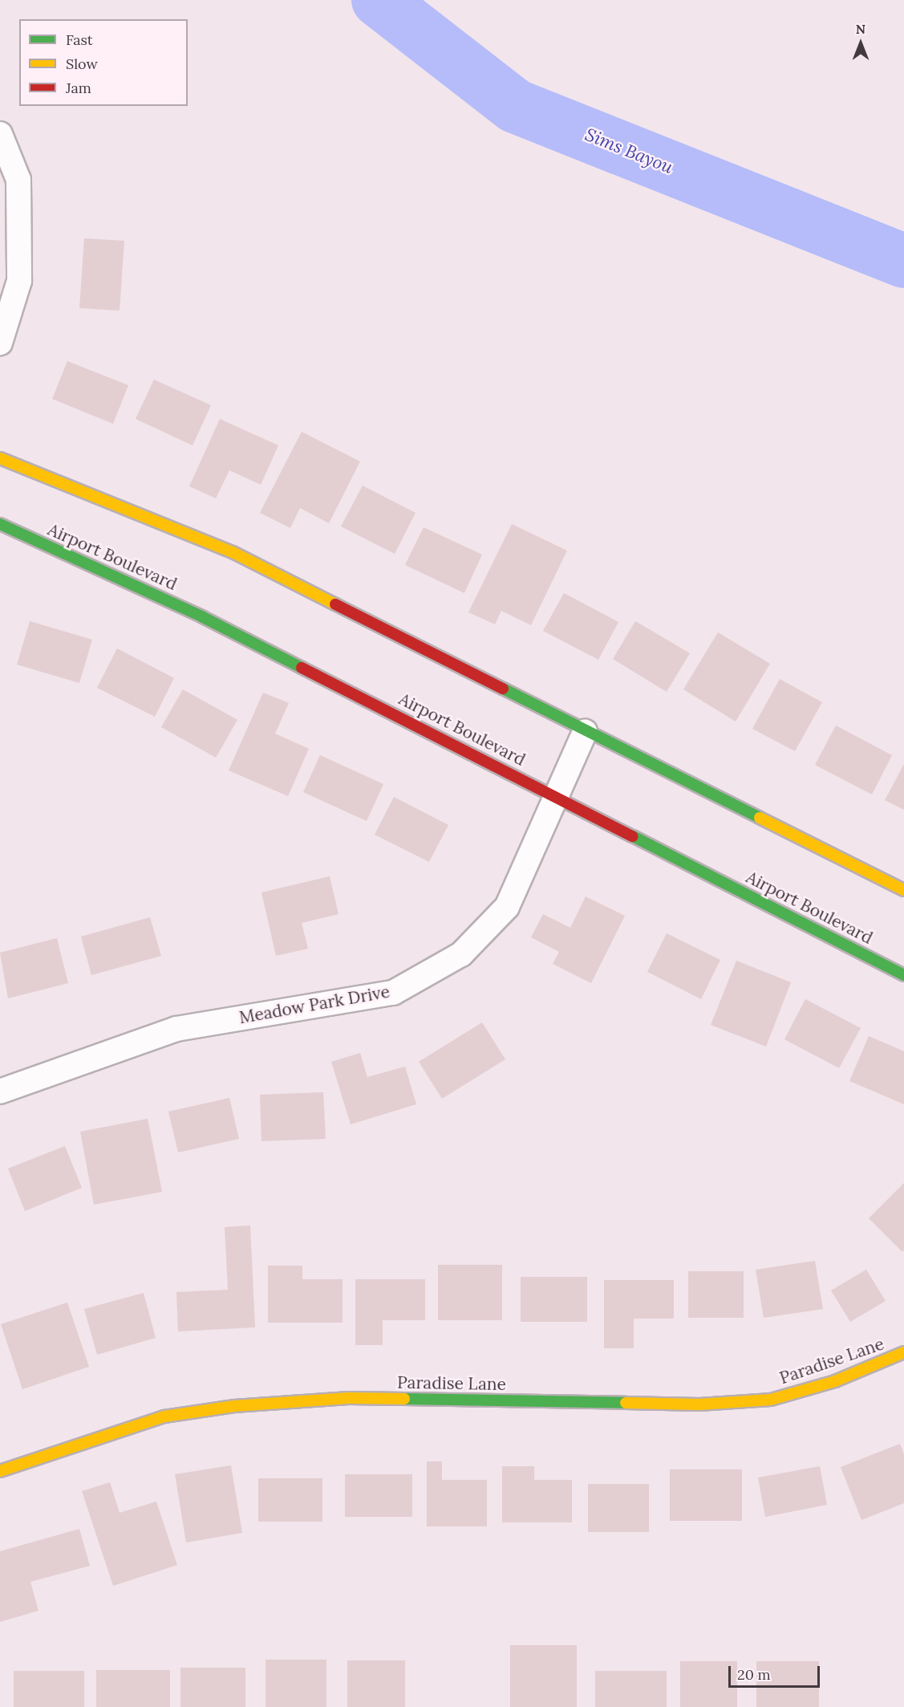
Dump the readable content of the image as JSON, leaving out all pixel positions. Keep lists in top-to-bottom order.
{
  "streets": {
    "main road": ["Airport Boulevard", "Paradise Lane"],
    "street": ["Meadow Park Drive"]
  },
  "crossings": [
    ["Airport Boulevard", "Meadow Park Drive"]
  ],
  "water": ["Sims Bayou"],
  "legend": ["Fast", "Slow", "Jam"],
  "scale_bar": "20 m",
  "north": "top"
}
